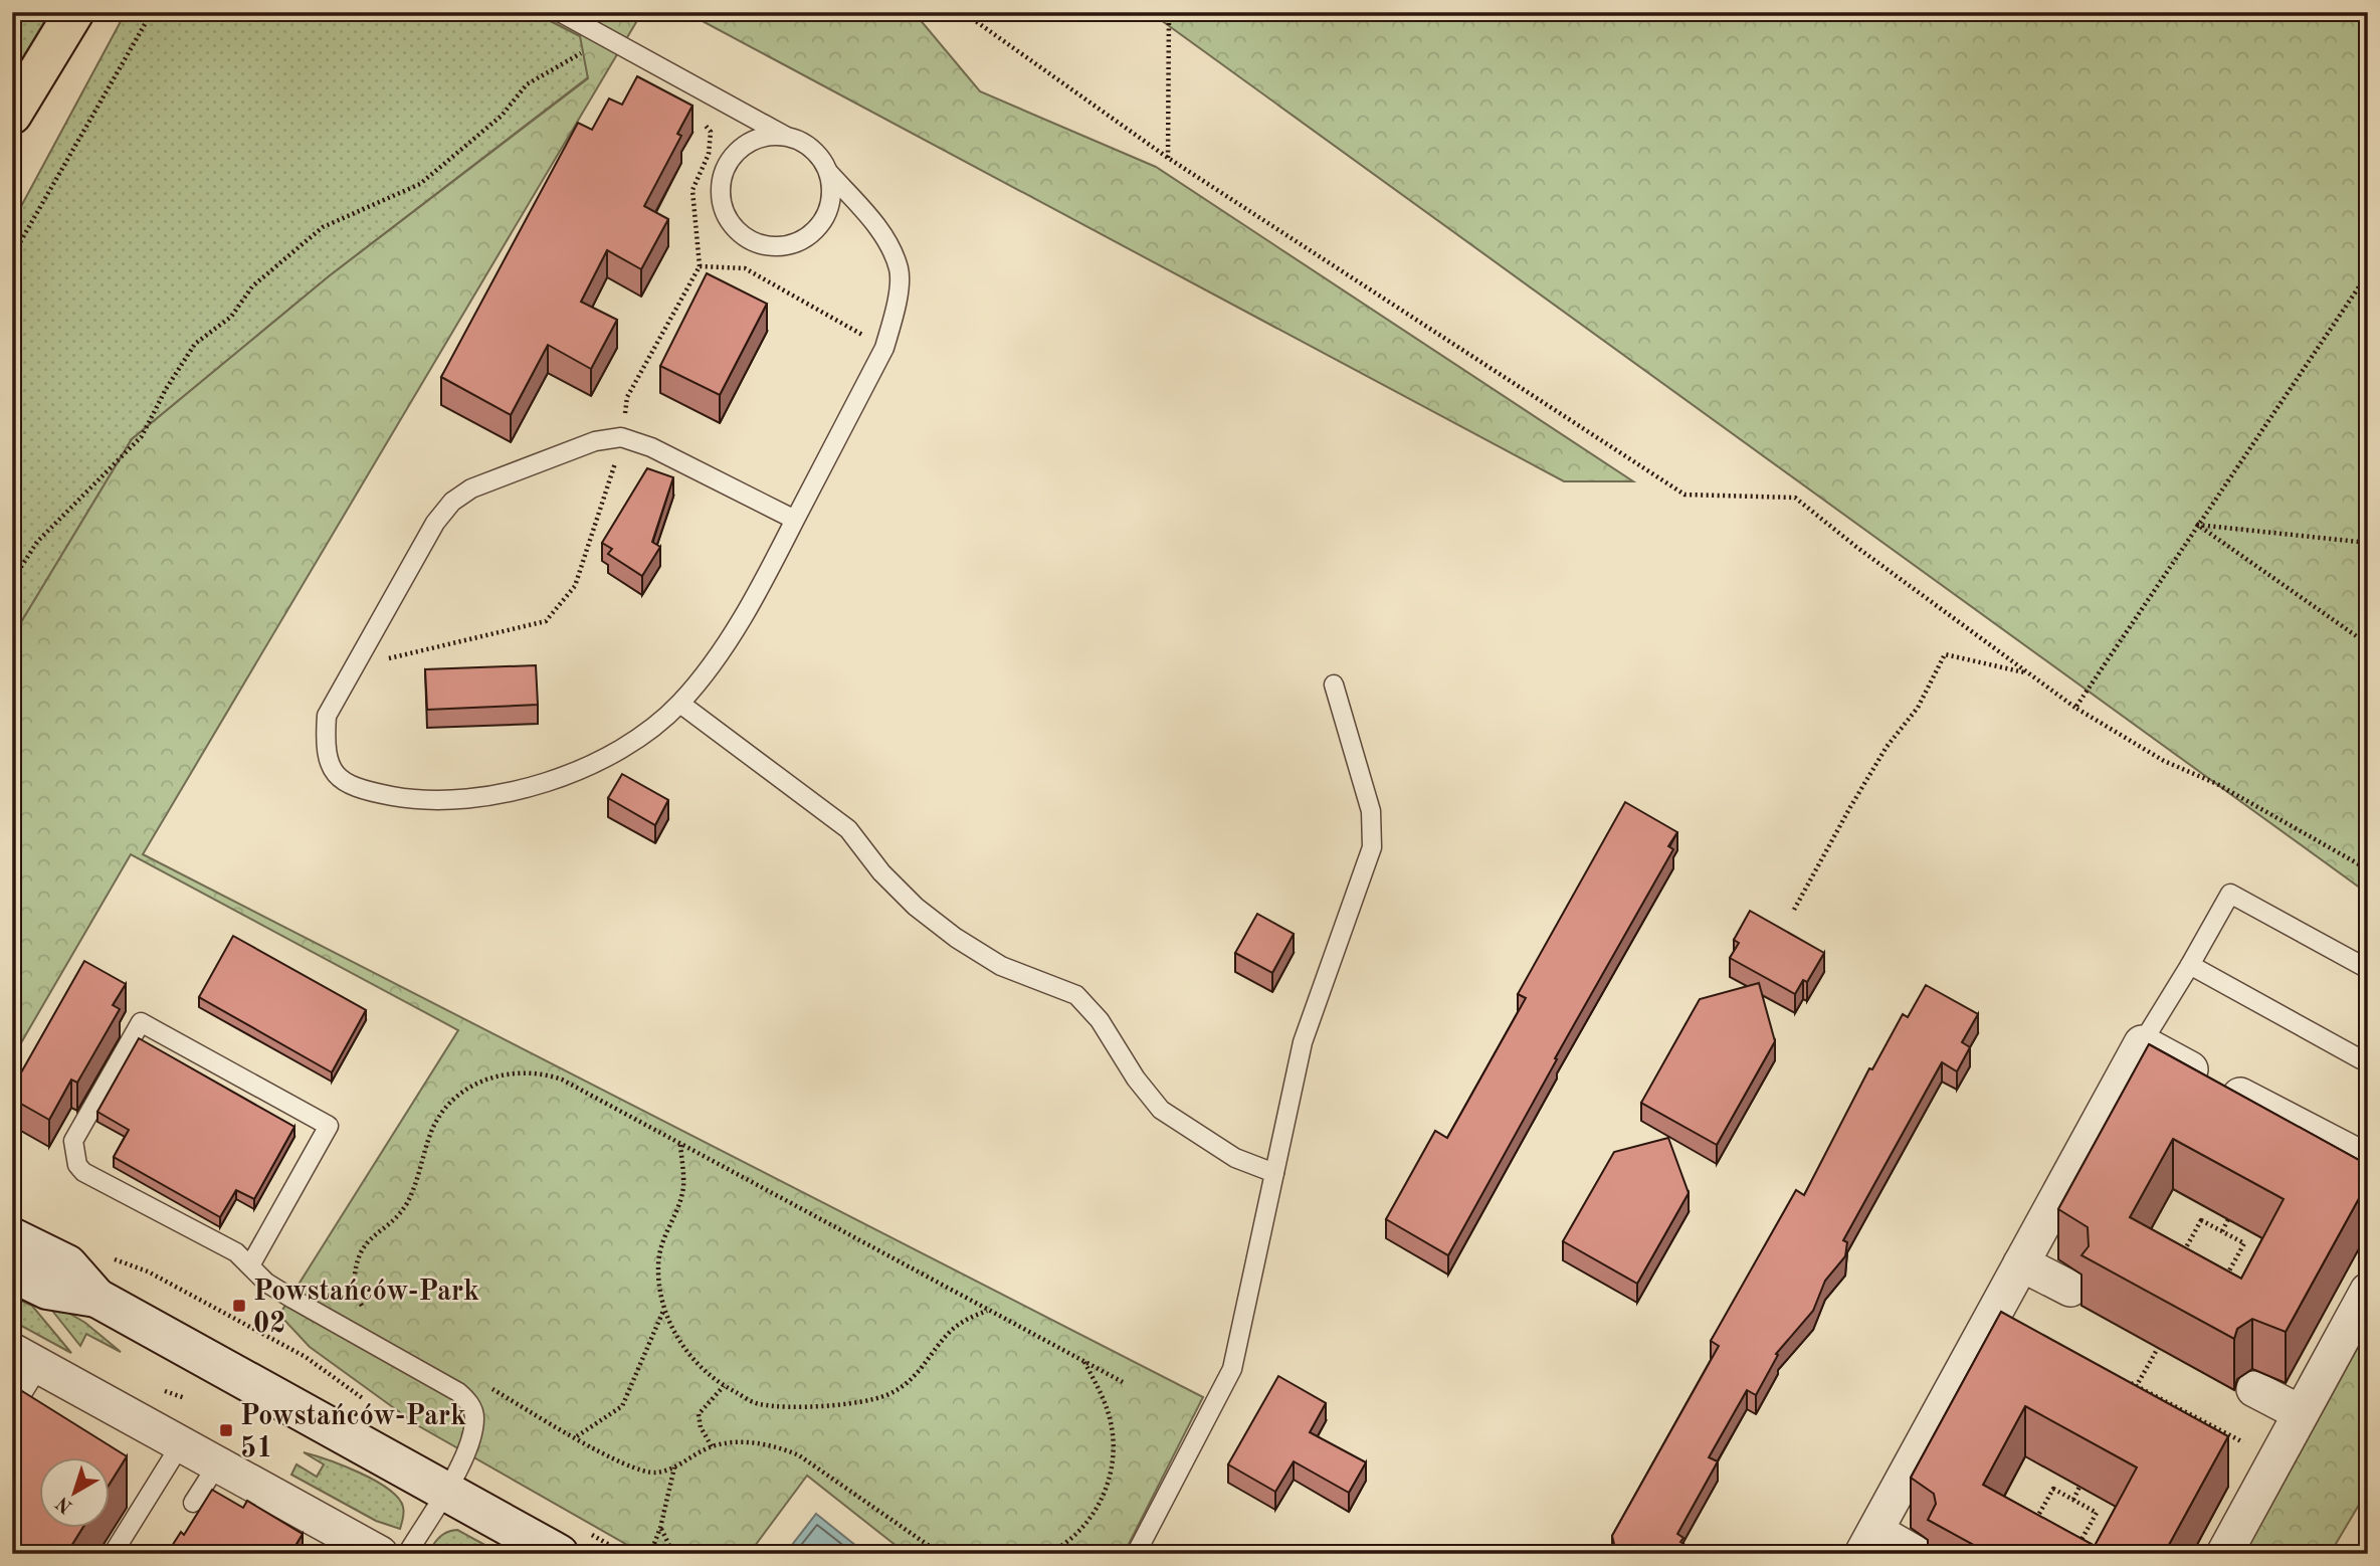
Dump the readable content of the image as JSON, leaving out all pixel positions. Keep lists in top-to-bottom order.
{
  "places": {
    "transit": ["Powstańców-Park 02", "Powstańców-Park 51"]
  },
  "north": "bottom left"
}
